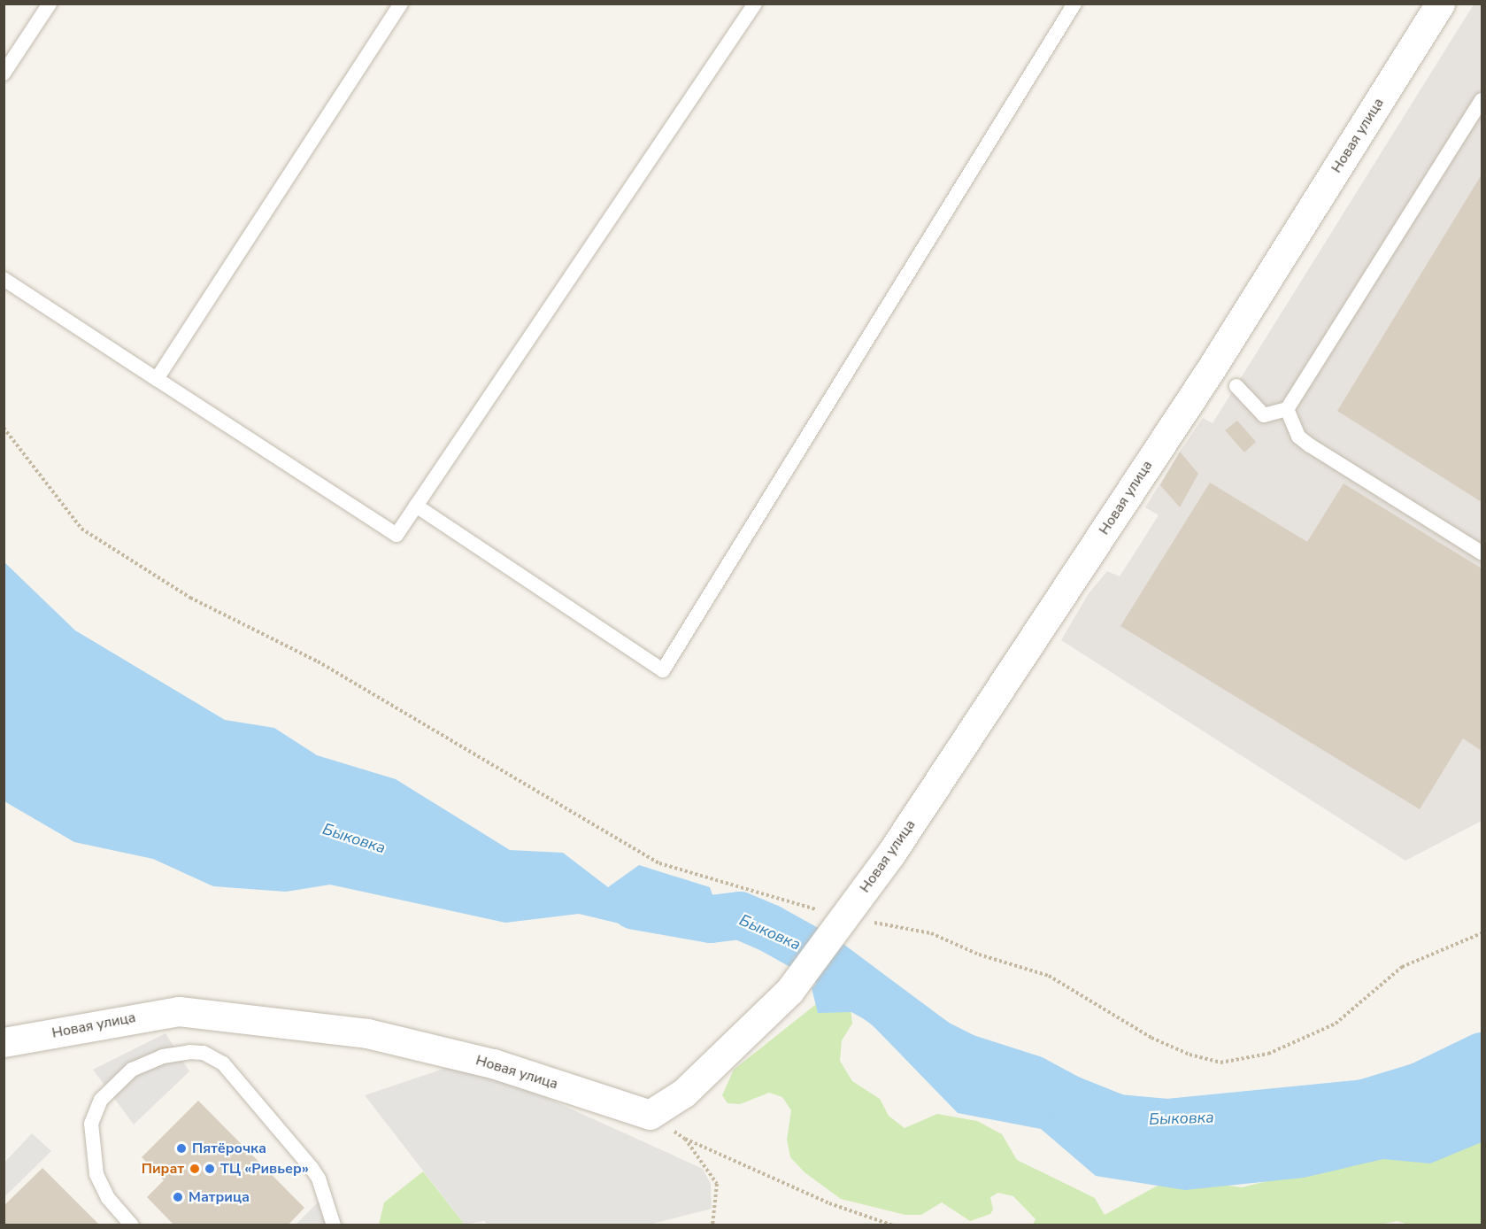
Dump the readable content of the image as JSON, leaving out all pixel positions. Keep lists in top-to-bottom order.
{
  "streets": {
    "street": ["Новая улица"]
  },
  "water": ["Быковка"],
  "places": [
    "Пятёрочка",
    "Пират",
    "ТЦ «Ривьер»",
    "Матрица"
  ]
}
